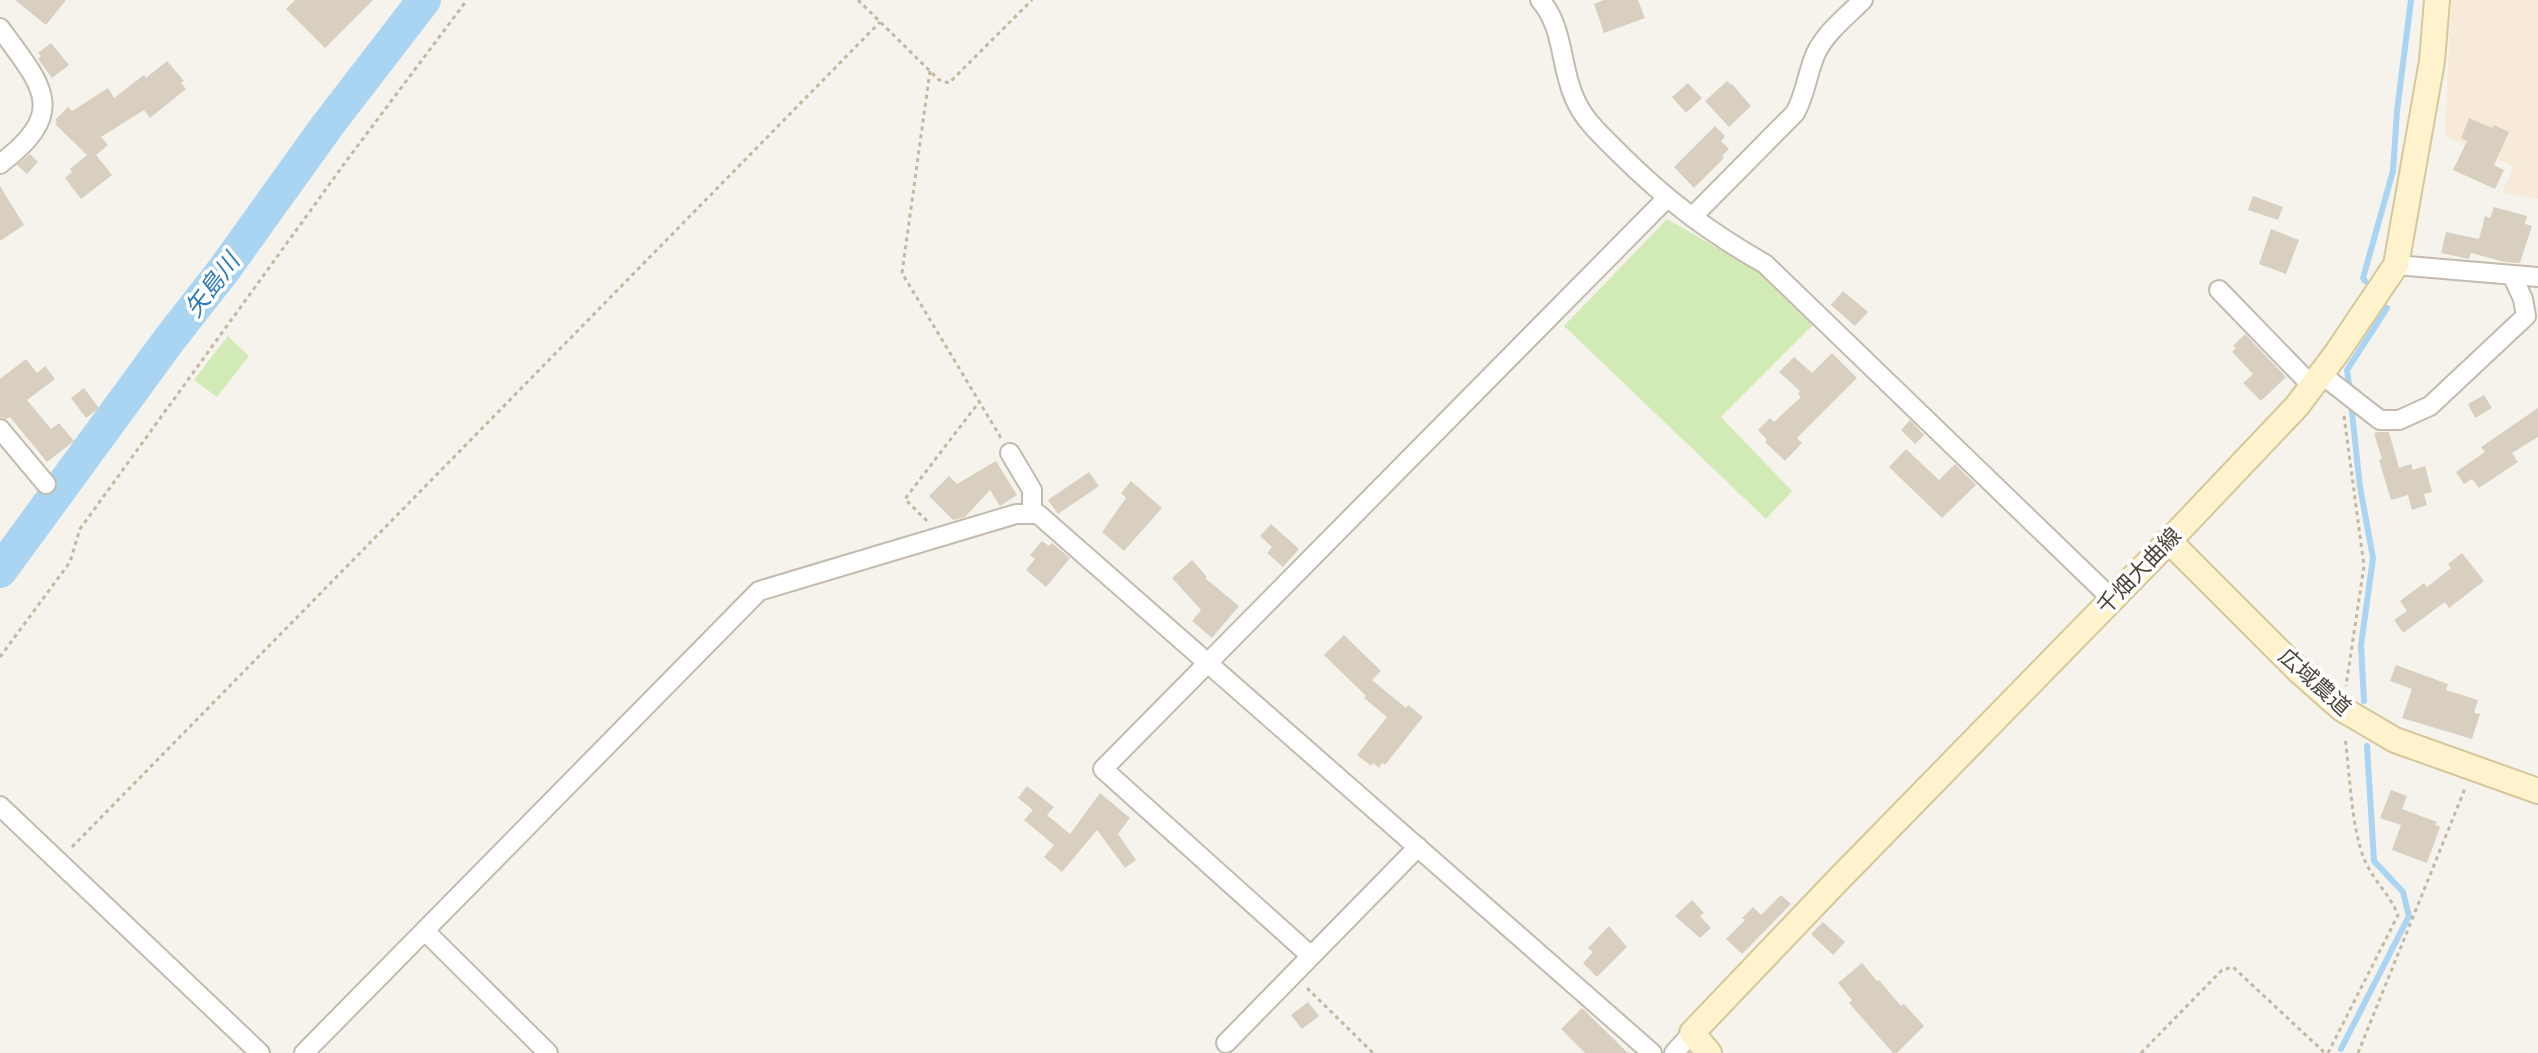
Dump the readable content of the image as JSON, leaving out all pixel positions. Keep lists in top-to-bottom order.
{
  "streets": {
    "main road": ["千畑大曲線", "広域農道"]
  },
  "crossings": [
    ["千畑大曲線", "広域農道"]
  ],
  "water": ["矢島川"]
}
